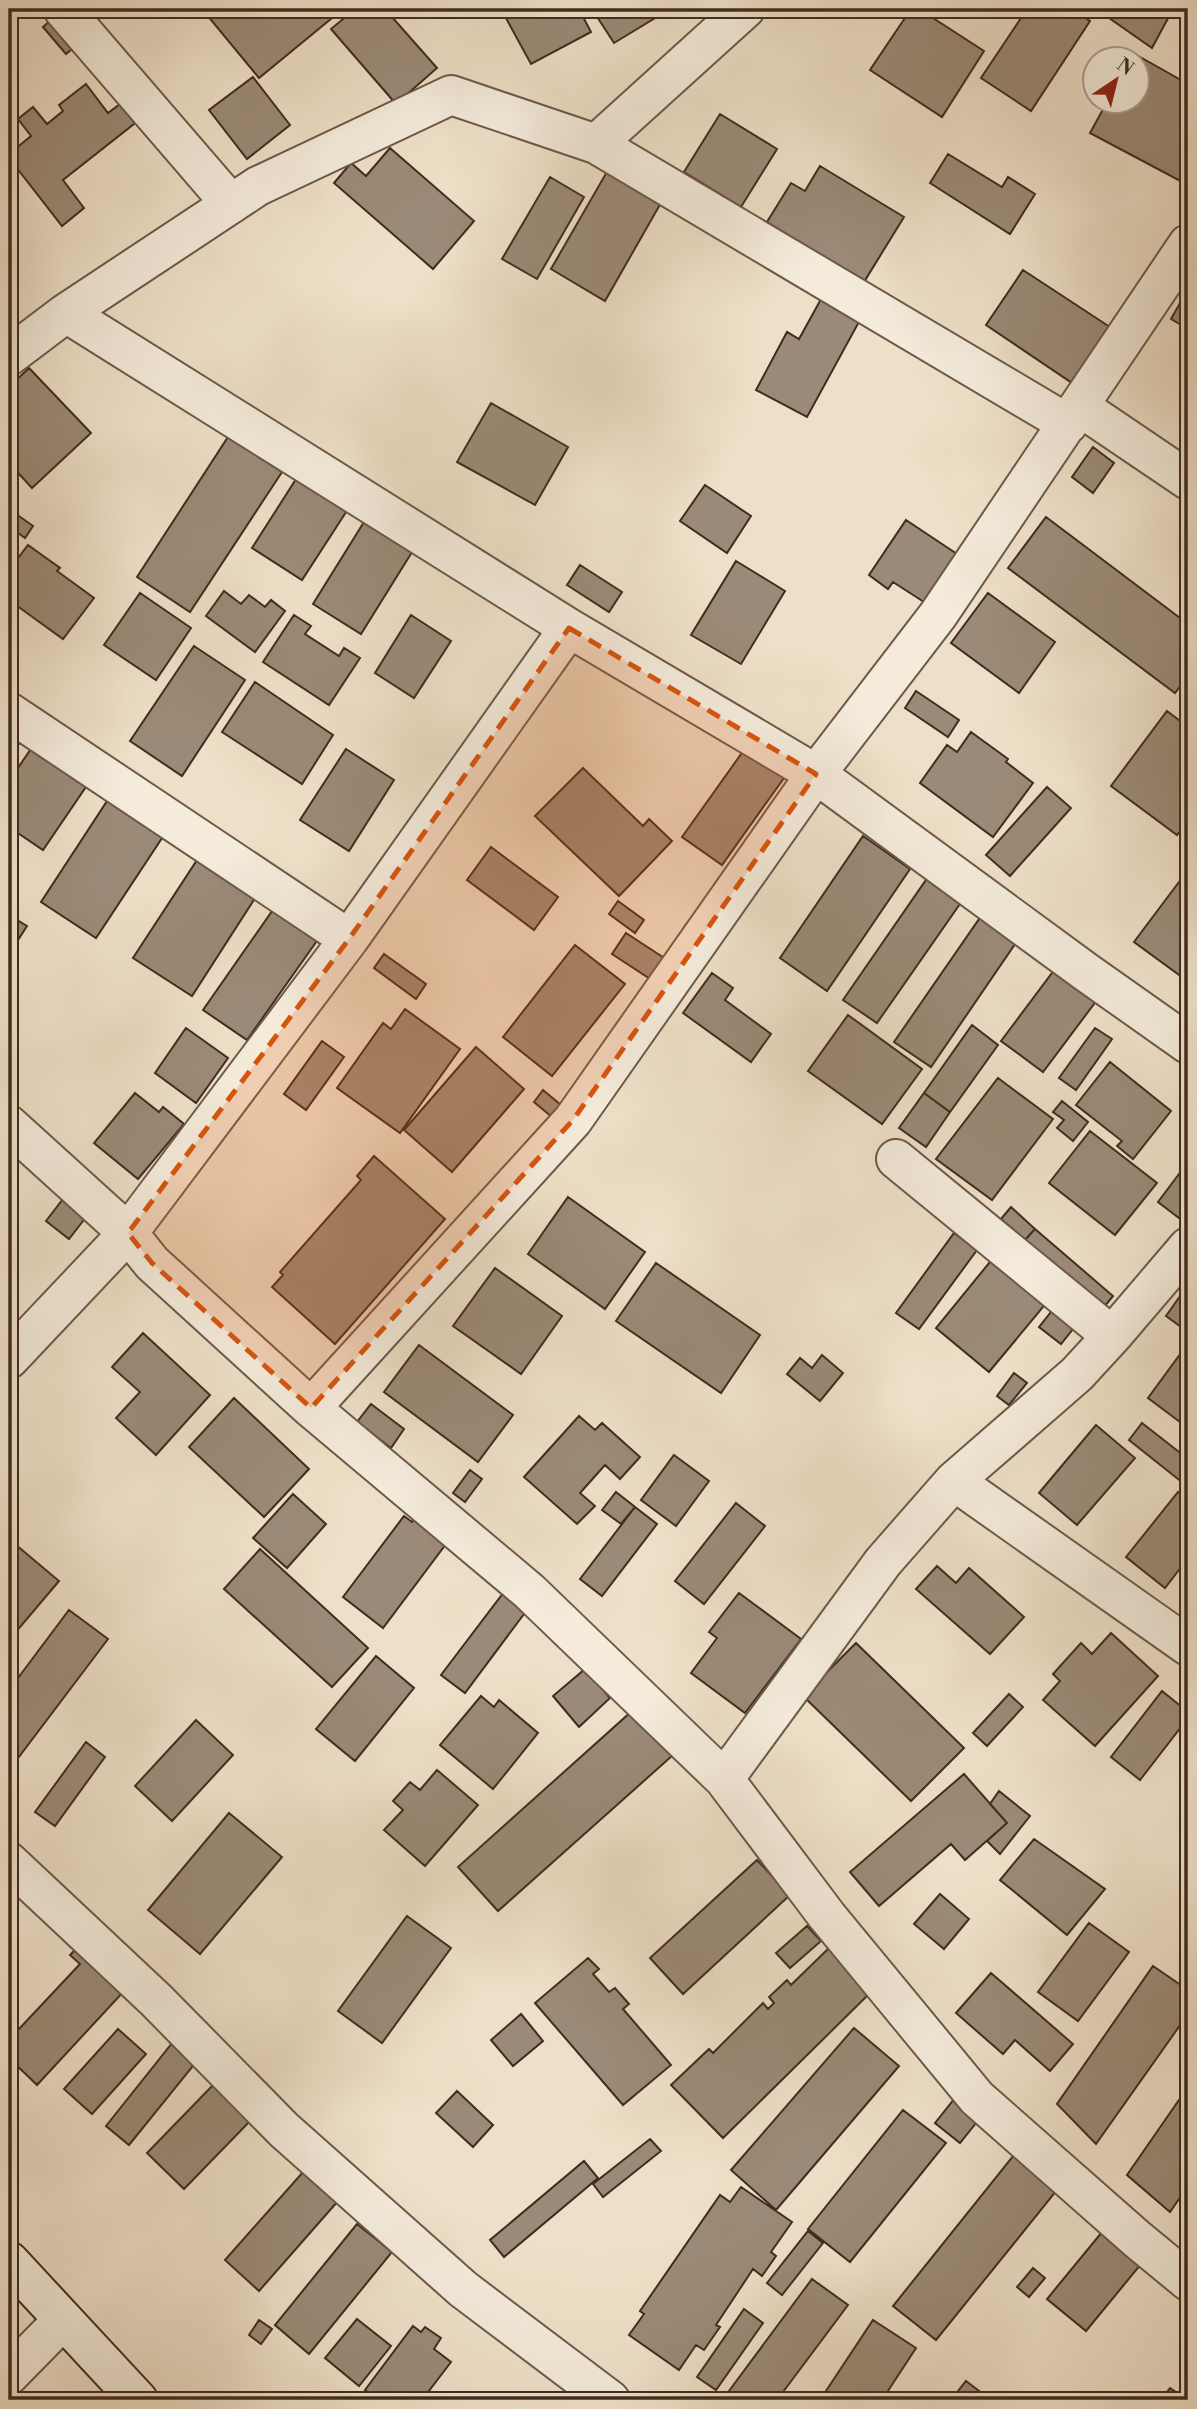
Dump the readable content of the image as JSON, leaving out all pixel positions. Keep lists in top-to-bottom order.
{
  "north": "top right"
}
